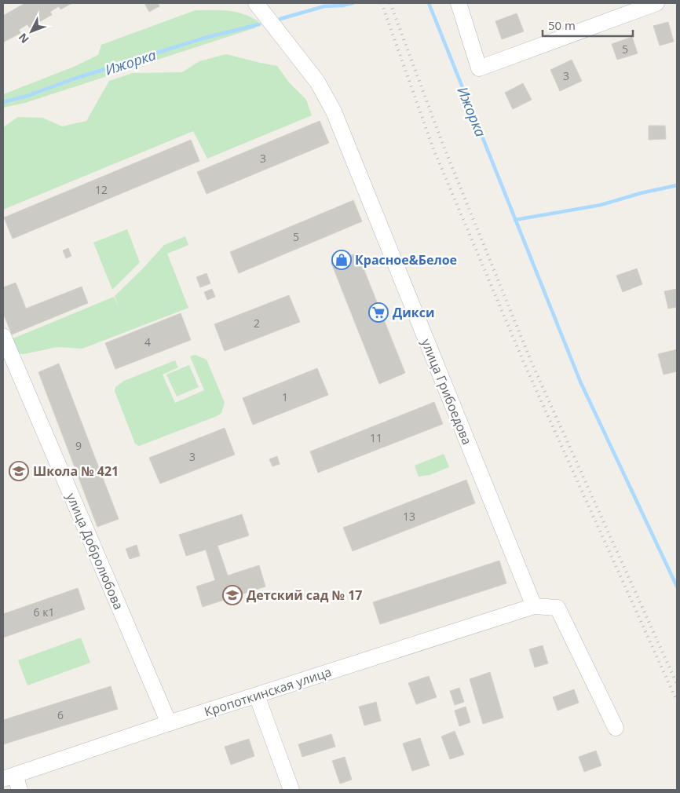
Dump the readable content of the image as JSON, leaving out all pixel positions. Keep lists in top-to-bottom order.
{
  "streets": {
    "street": ["улица Грибоедова", "улица Добролюбова", "Кропоткинская улица"]
  },
  "crossings": [
    ["улица Грибоедова", "Кропоткинская улица"],
    ["улица Добролюбова", "Кропоткинская улица"]
  ],
  "water": ["Ижорка"],
  "places": {
    "shop": ["Красное&Белое"],
    "supermarket": ["Дикси"],
    "school or university": ["Школа № 421", "Детский сад № 17"]
  },
  "house_numbers": [
    "5",
    "3",
    "3",
    "12",
    "5",
    "2",
    "4",
    "1",
    "11",
    "9",
    "3",
    "13",
    "6 к1",
    "6"
  ],
  "scale_bar": "50 m",
  "north": "bottom left"
}
